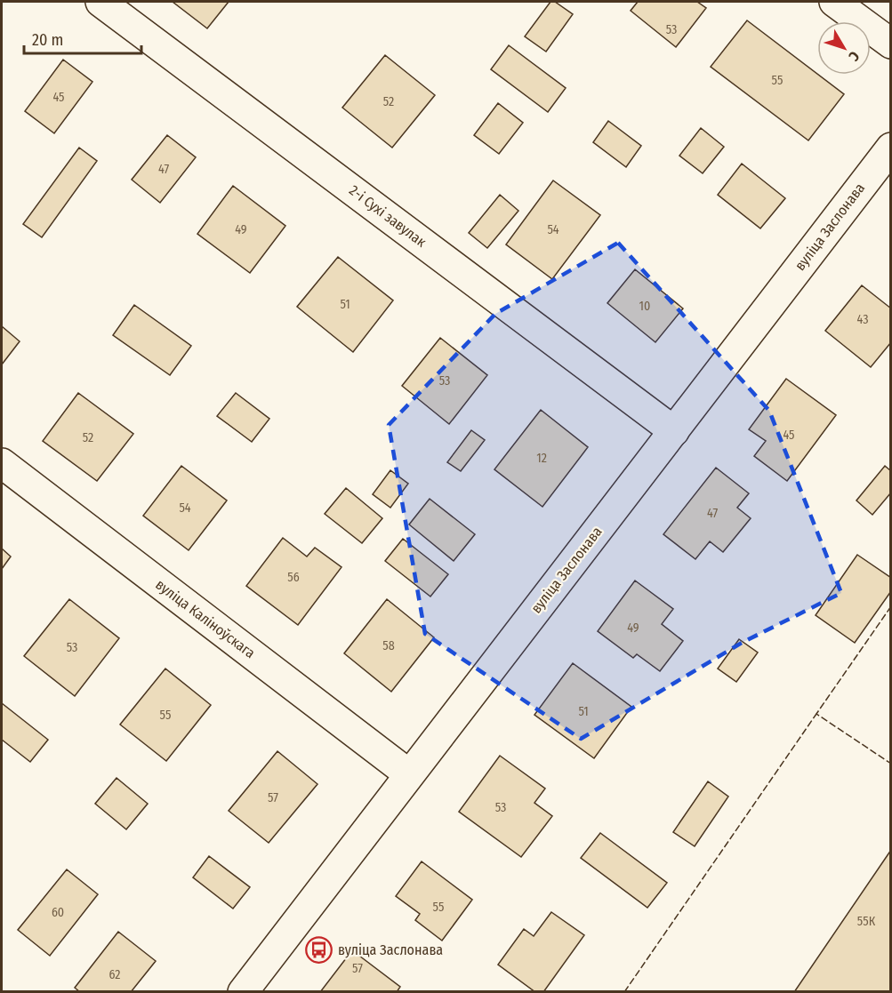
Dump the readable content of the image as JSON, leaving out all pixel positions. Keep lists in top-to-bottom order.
{
  "streets": {
    "street": ["2-і Сухі завулак", "вуліца Заслонава", "вуліца Каліноўскага"]
  },
  "crossings": [
    ["2-і Сухі завулак", "вуліца Заслонава"],
    ["вуліца Заслонава", "вуліца Каліноўскага"]
  ],
  "places": {
    "bus stop": ["вуліца Заслонава"]
  },
  "house_numbers": [
    "53",
    "55",
    "45",
    "52",
    "47",
    "49",
    "54",
    "51",
    "10",
    "43",
    "53",
    "45",
    "52",
    "12",
    "54",
    "47",
    "56",
    "49",
    "58",
    "53",
    "51",
    "55",
    "57",
    "53",
    "55",
    "60",
    "55К",
    "57",
    "62"
  ],
  "scale_bar": "20 m",
  "north": "bottom right"
}
